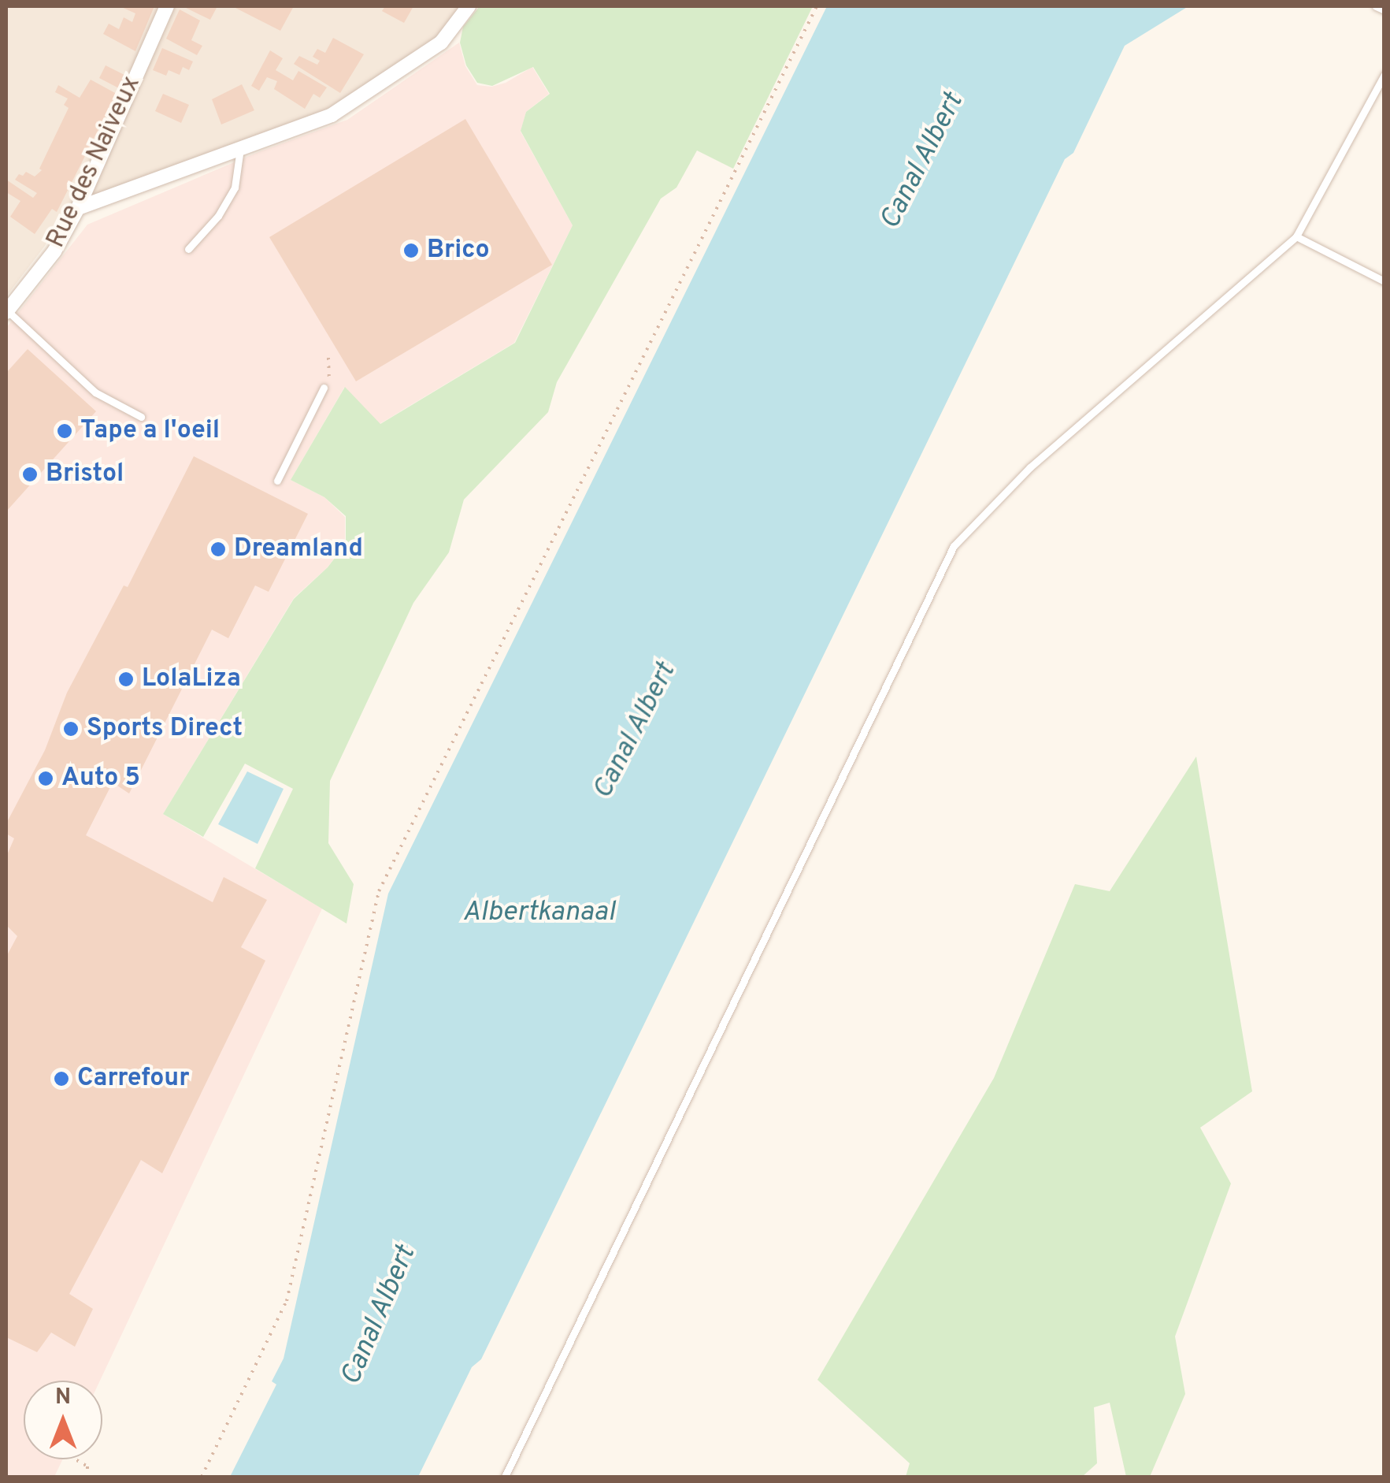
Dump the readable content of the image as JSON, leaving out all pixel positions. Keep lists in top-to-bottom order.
{
  "streets": {
    "street": ["Rue des Naiveux"]
  },
  "water": ["Canal Albert", "Albertkanaal"],
  "places": [
    "Brico",
    "Tape a l'oeil",
    "Bristol",
    "Dreamland",
    "LolaLiza",
    "Sports Direct",
    "Auto 5",
    "Carrefour"
  ],
  "north": "top"
}
